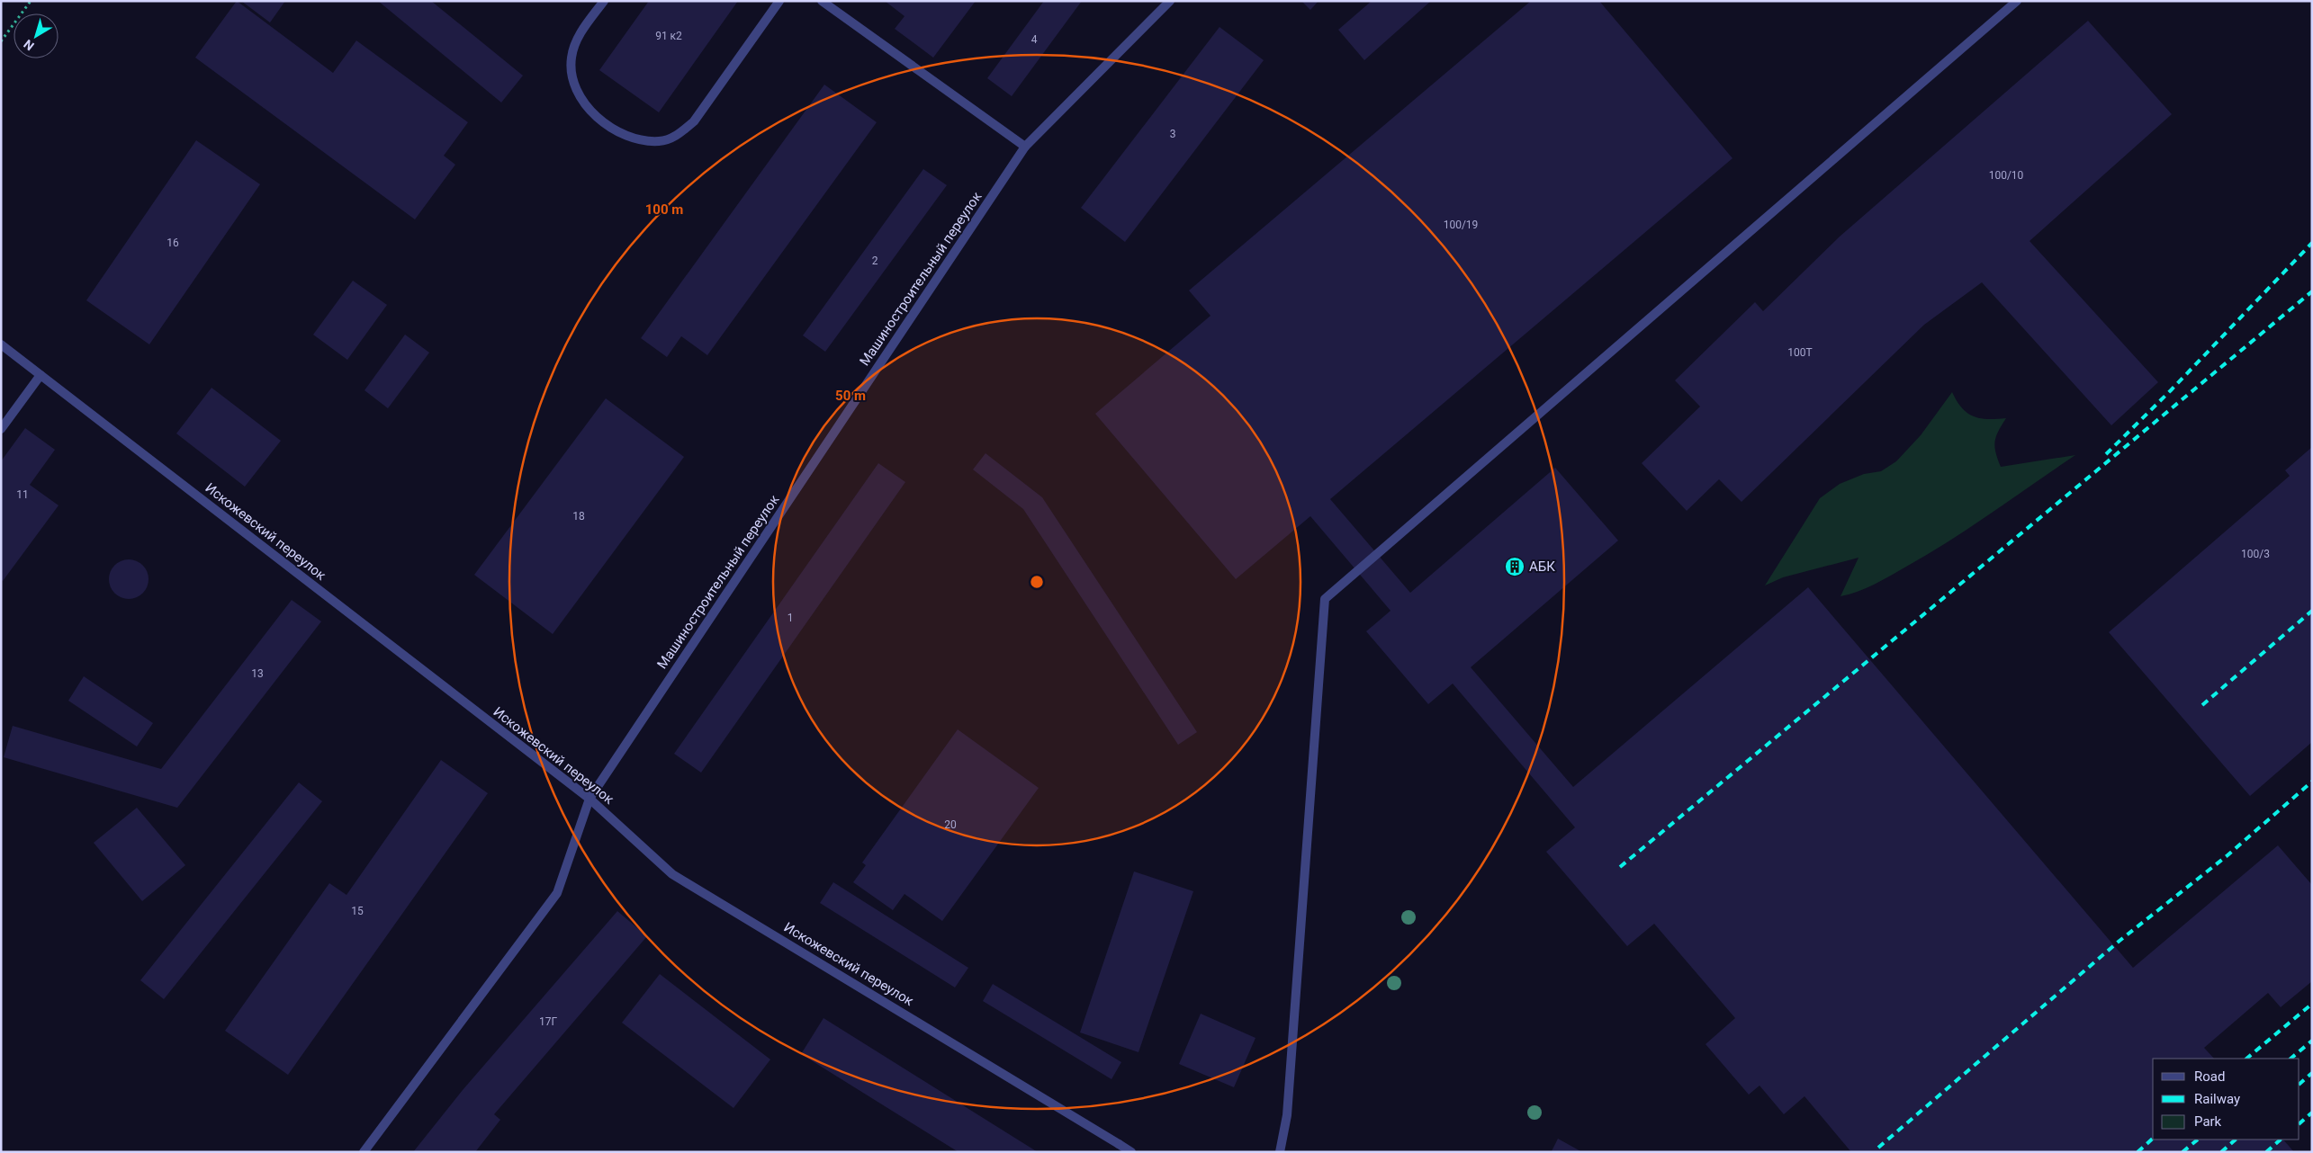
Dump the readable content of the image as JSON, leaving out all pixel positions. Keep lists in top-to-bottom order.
{
  "streets": {
    "street": ["Машиностроительный переулок", "Искожевский переулок"]
  },
  "crossings": [
    ["Машиностроительный переулок", "Искожевский переулок"]
  ],
  "places": {
    "building": ["АБК"]
  },
  "house_numbers": [
    "91 к2",
    "4",
    "3",
    "100/10",
    "100/19",
    "16",
    "2",
    "100Т",
    "11",
    "18",
    "100/3",
    "1",
    "13",
    "20",
    "15",
    "17Г"
  ],
  "legend": ["Road", "Railway", "Park"],
  "north": "bottom left",
  "rings": ["100 m", "50 m"]
}
